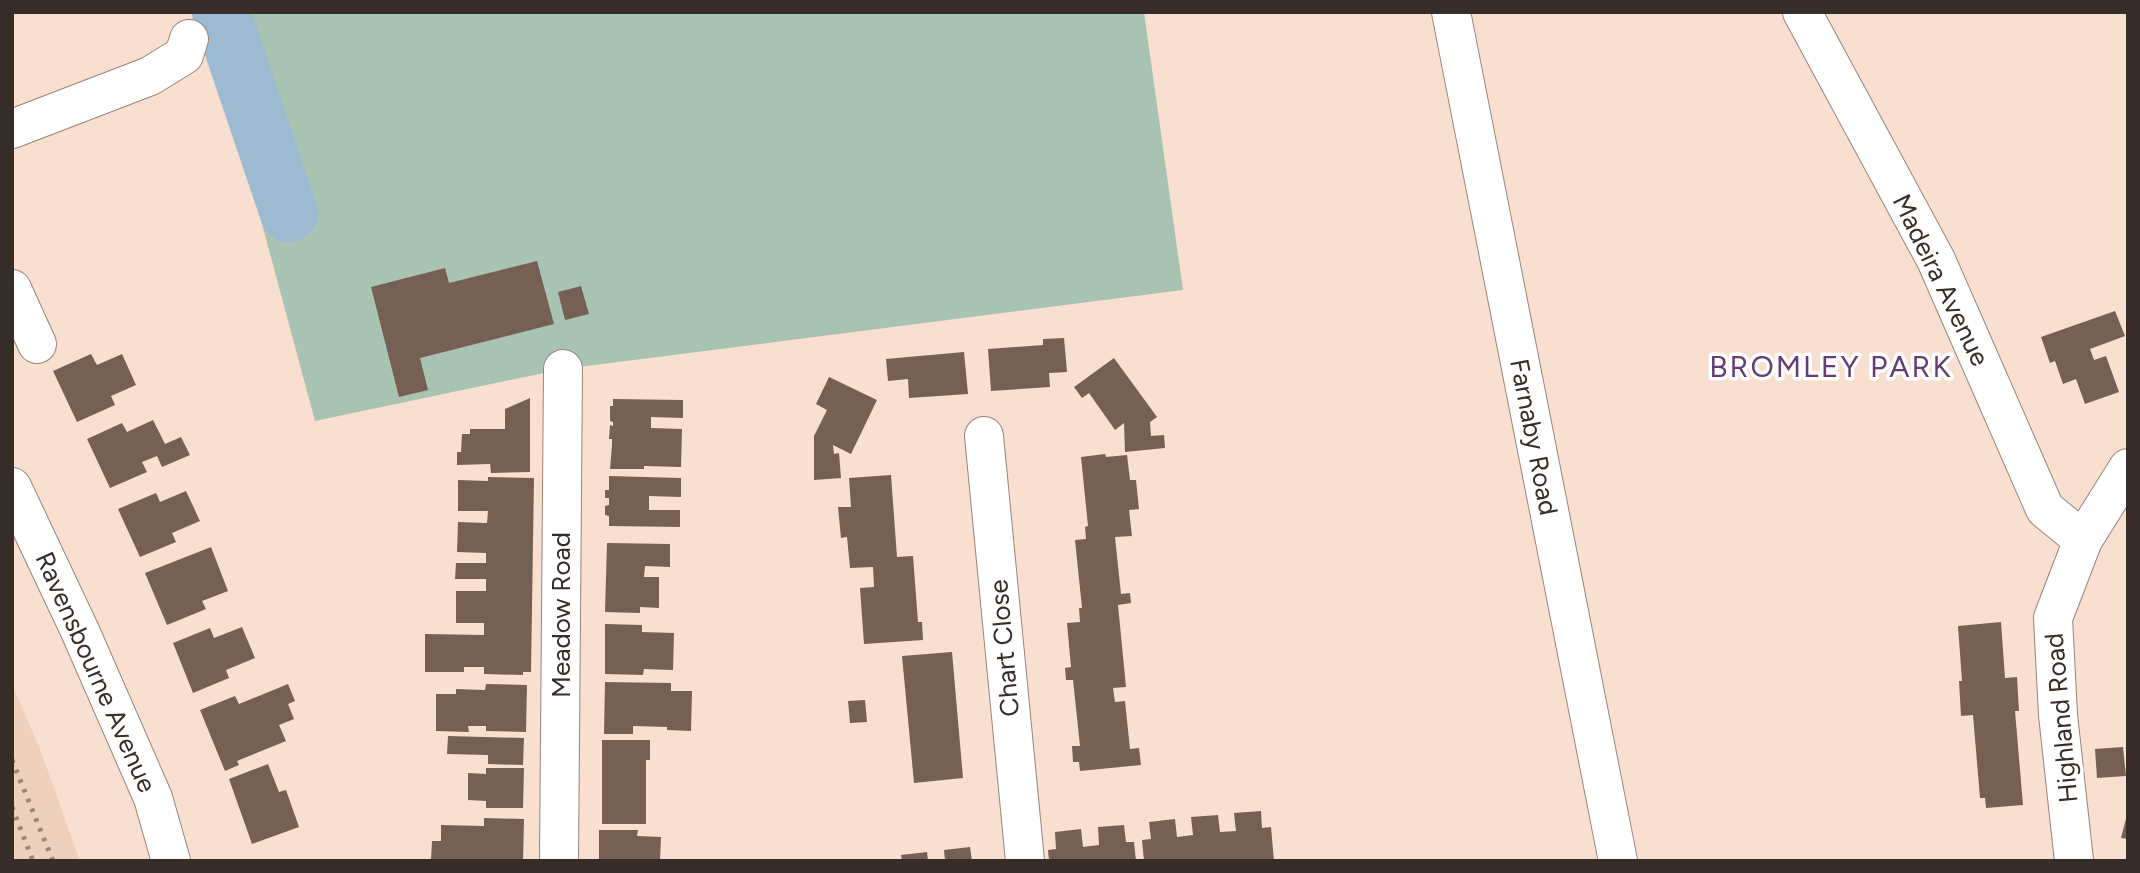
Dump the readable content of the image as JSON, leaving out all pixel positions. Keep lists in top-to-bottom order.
{
  "streets": {
    "street": [
      "Madeira Avenue",
      "Farnaby Road",
      "Meadow Road",
      "Chart Close",
      "Ravensbourne Avenue",
      "Highland Road"
    ]
  },
  "crossings": [
    ["Madeira Avenue", "Highland Road"]
  ],
  "districts": ["BROMLEY PARK"]
}
